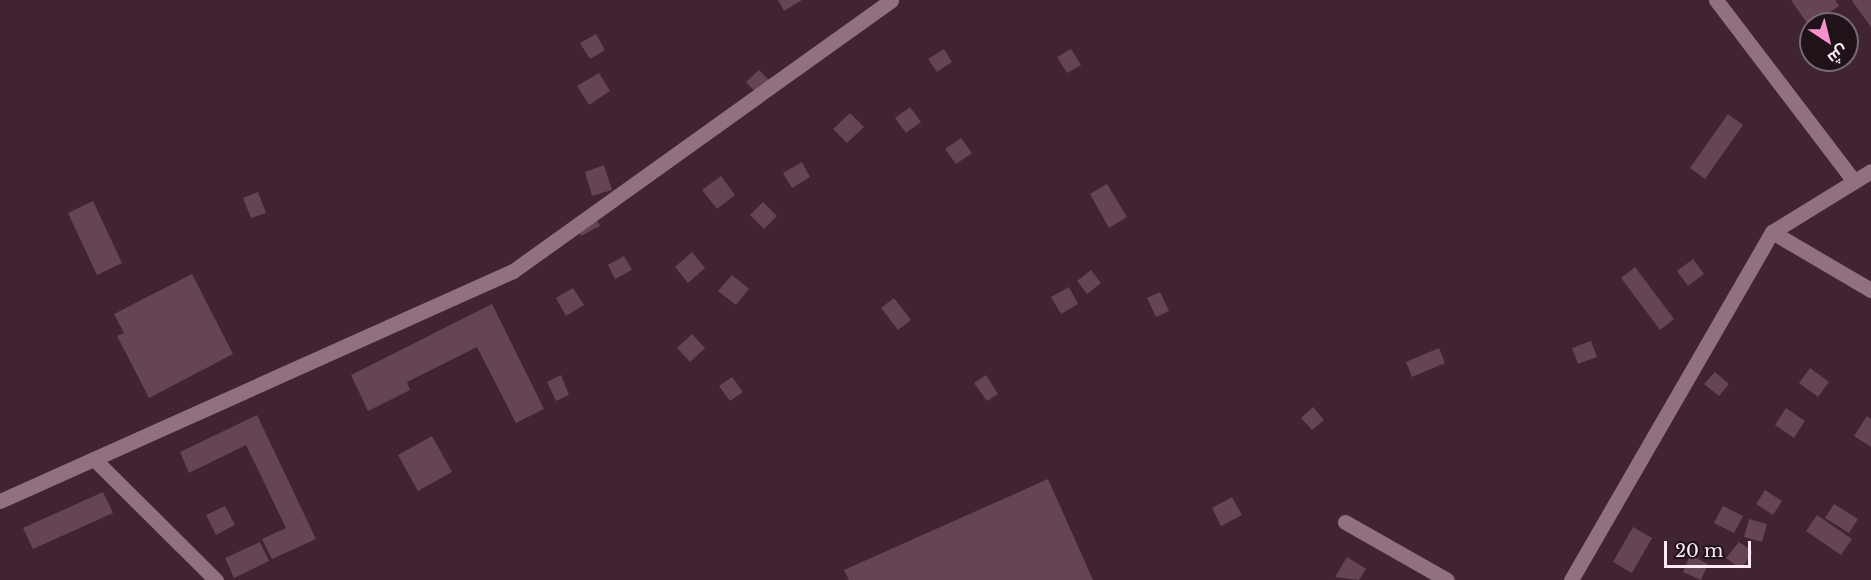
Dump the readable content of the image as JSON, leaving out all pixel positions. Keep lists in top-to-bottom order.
{
  "scale_bar": "20 m",
  "north": "bottom right"
}
